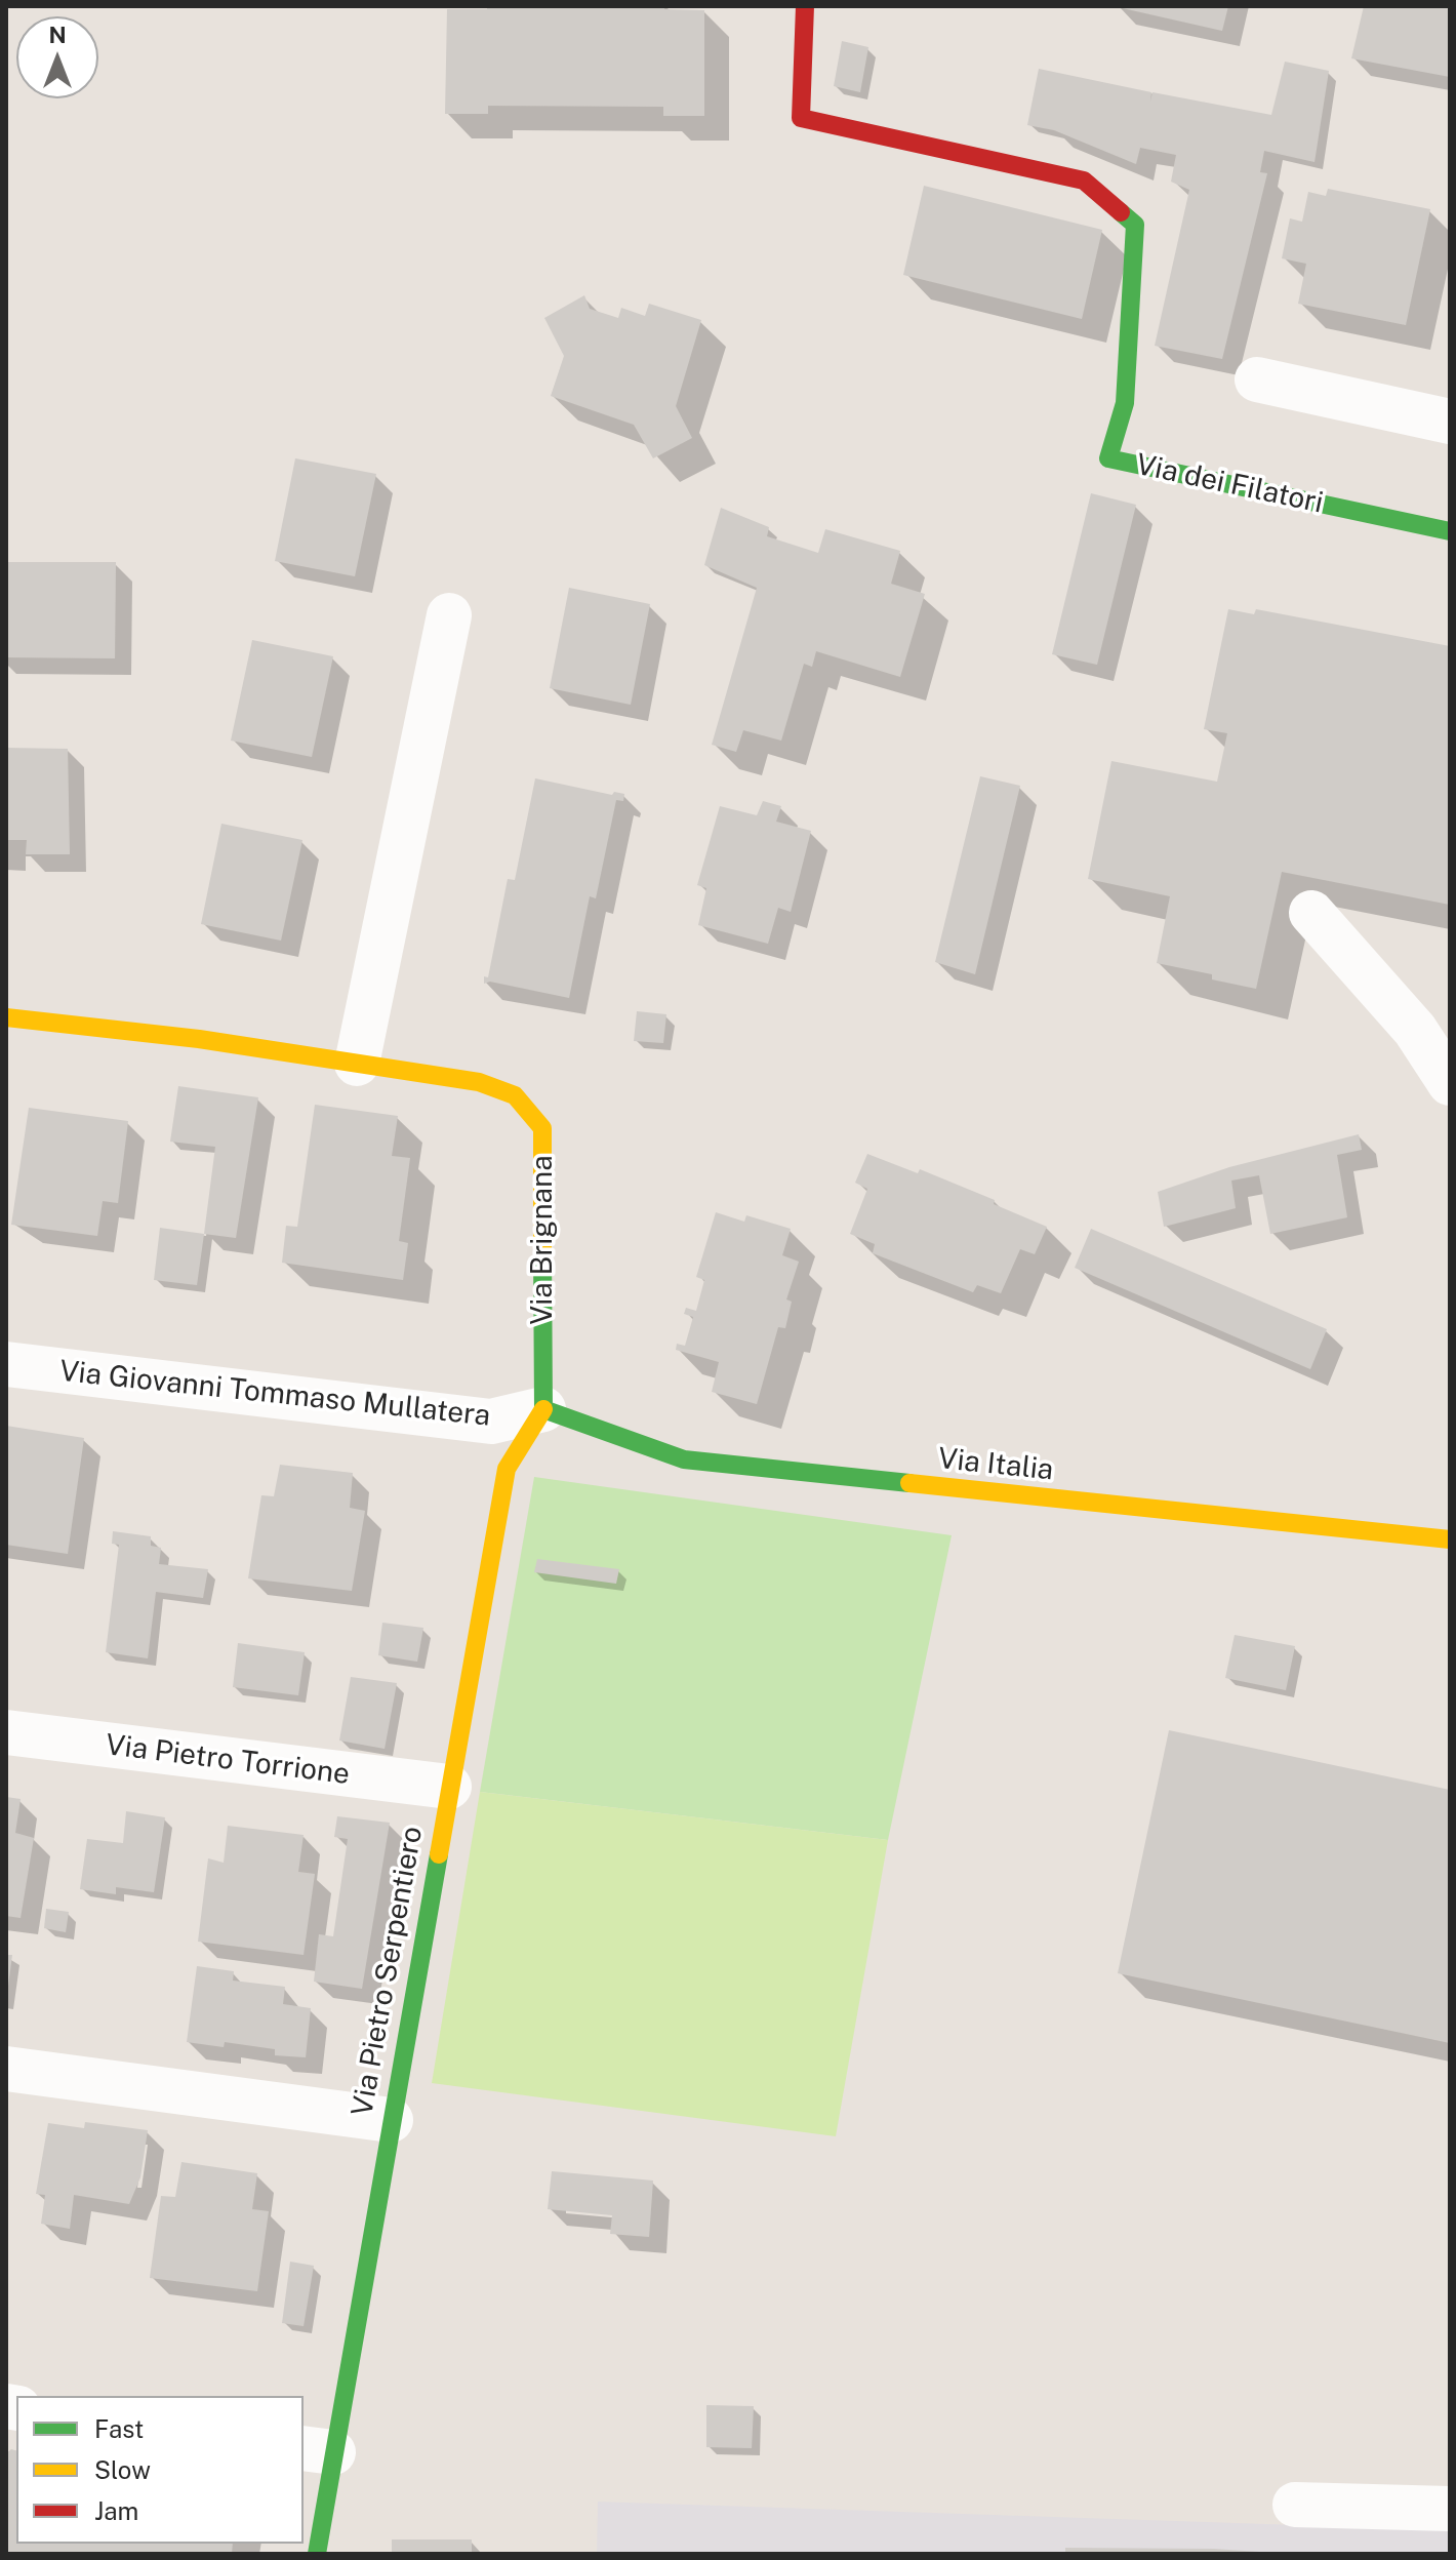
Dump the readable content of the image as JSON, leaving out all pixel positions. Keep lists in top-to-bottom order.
{
  "streets": {
    "street": [
      "Via dei Filatori",
      "Via Brignana",
      "Via Giovanni Tommaso Mullatera",
      "Via Italia",
      "Via Pietro Torrione",
      "Via Pietro Serpentiero"
    ]
  },
  "crossings": [
    ["Via Brignana", "Via Giovanni Tommaso Mullatera"],
    ["Via Brignana", "Via Italia"],
    ["Via Brignana", "Via Pietro Serpentiero"],
    ["Via Giovanni Tommaso Mullatera", "Via Italia"],
    ["Via Giovanni Tommaso Mullatera", "Via Pietro Serpentiero"],
    ["Via Italia", "Via Pietro Serpentiero"],
    ["Via Pietro Torrione", "Via Pietro Serpentiero"]
  ],
  "legend": ["Fast", "Slow", "Jam"],
  "north": "top"
}
